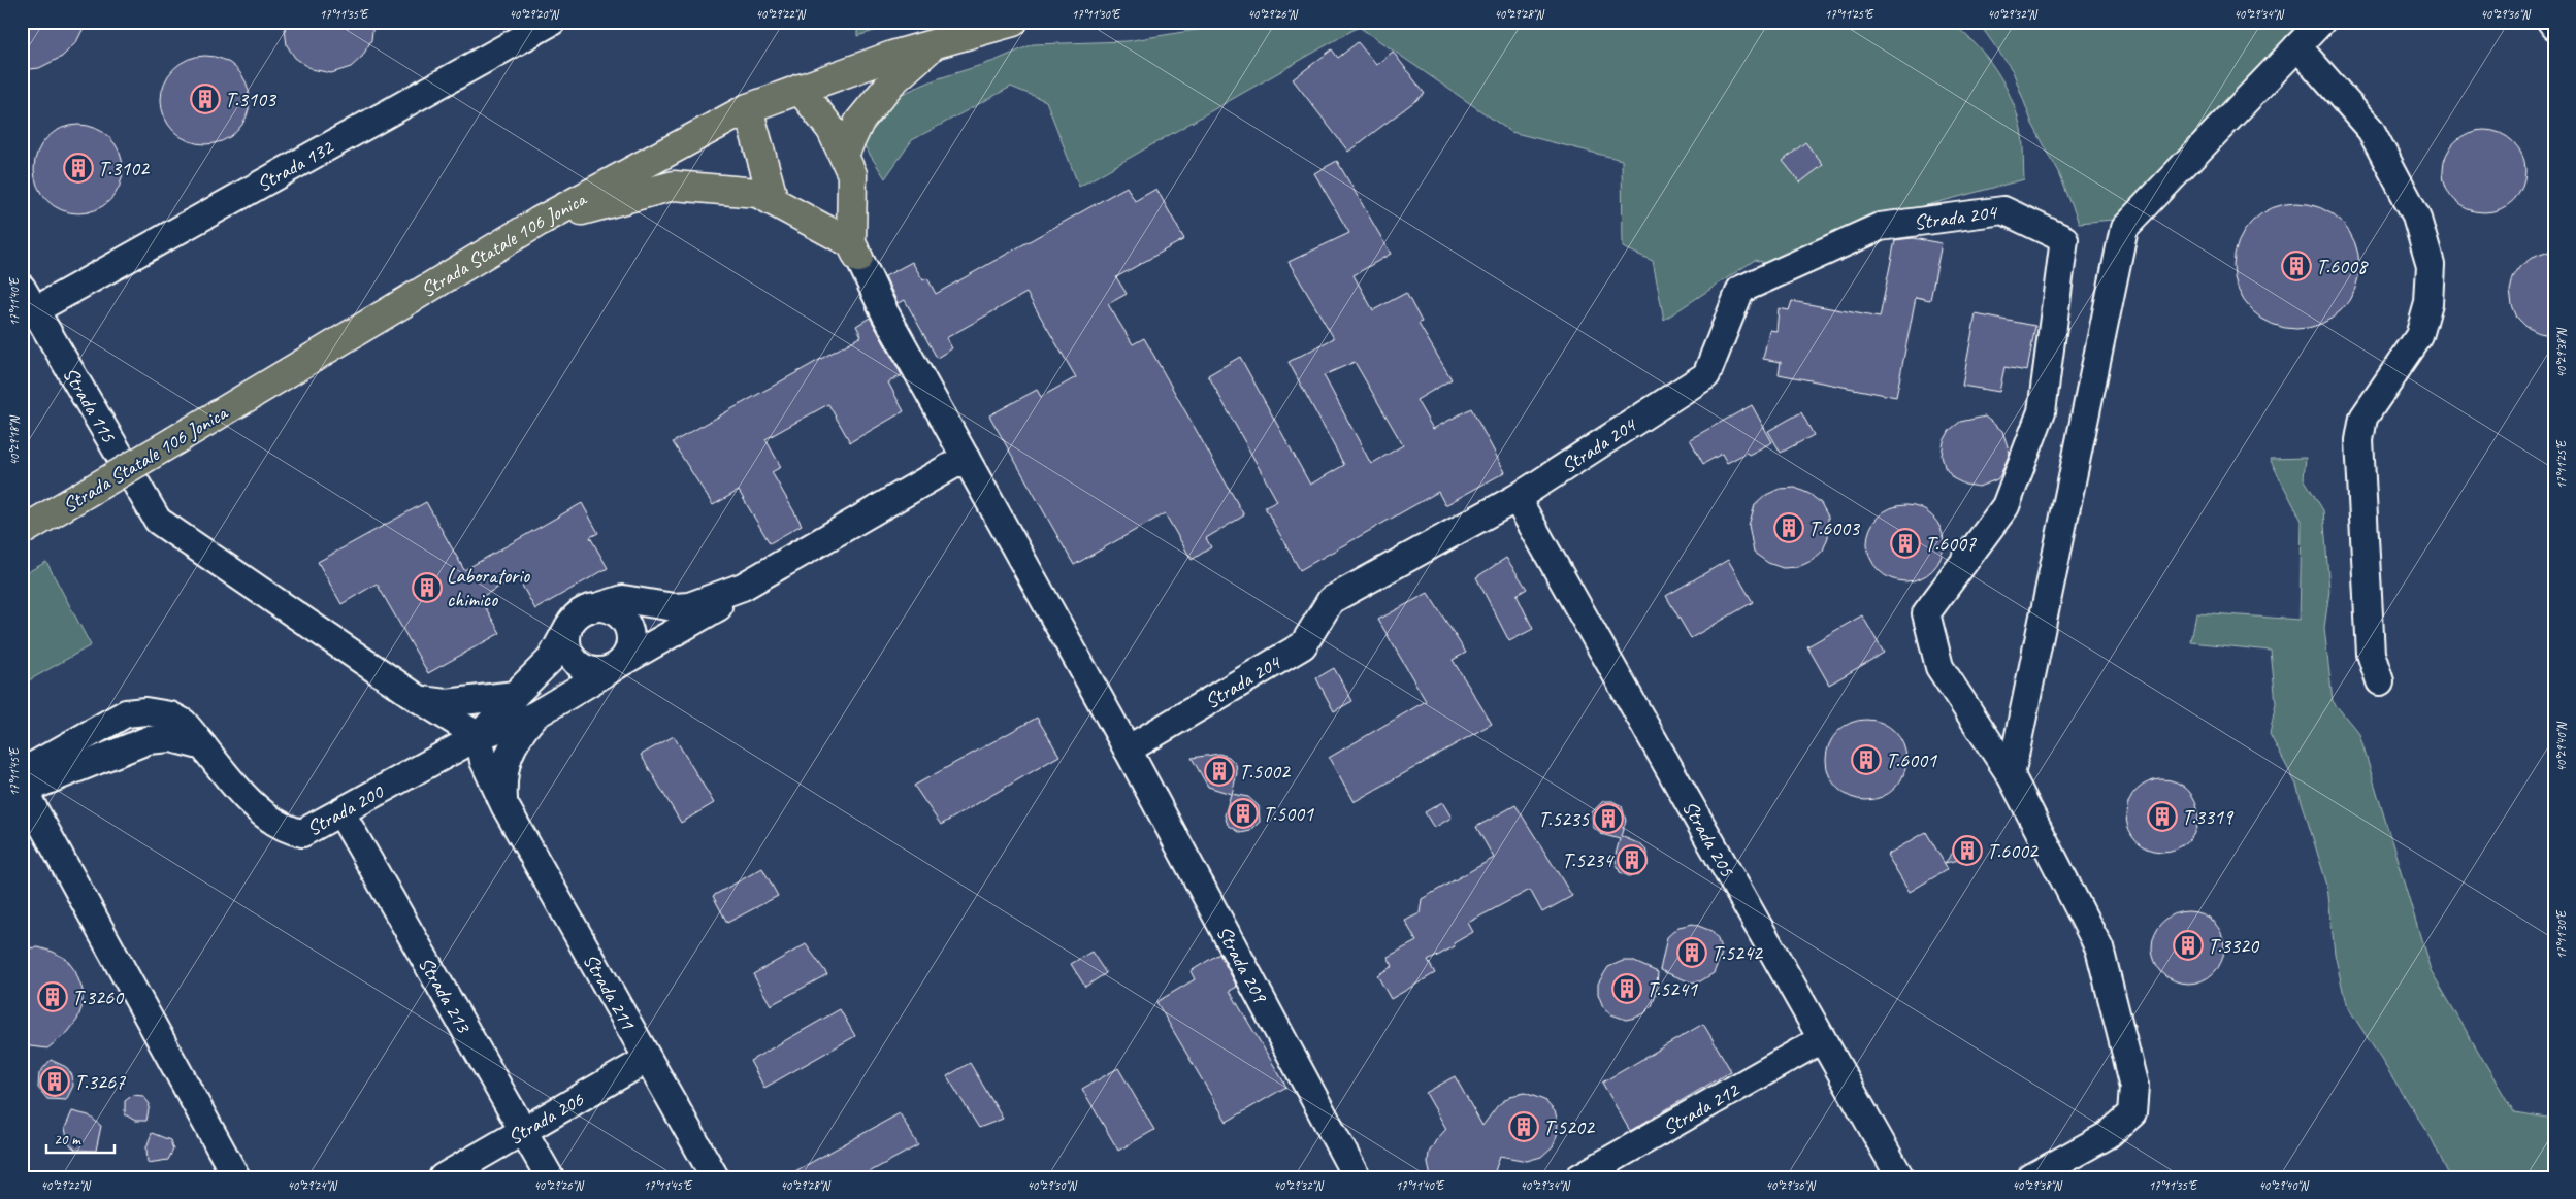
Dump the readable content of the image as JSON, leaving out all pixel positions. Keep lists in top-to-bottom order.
{
  "streets": {
    "main road": ["Strada Statale 106 Jonica"],
    "lane": [
      "Strada 132",
      "Strada 204",
      "Strada 115",
      "Strada 200",
      "Strada 205",
      "Strada 209",
      "Strada 211",
      "Strada 213",
      "Strada 212",
      "Strada 206"
    ]
  },
  "crossings": [
    ["Strada 132", "Strada 115"],
    ["Strada 204", "Strada 205"],
    ["Strada 204", "Strada 209"],
    ["Strada 200", "Strada 211"],
    ["Strada 200", "Strada 213"],
    ["Strada 205", "Strada 212"],
    ["Strada 211", "Strada 206"],
    ["Strada 213", "Strada 206"]
  ],
  "places": {
    "building": [
      "T.3103",
      "T.3102",
      "T.6008",
      "T.6003",
      "T.6007",
      "Laboratorio chimico",
      "T.6001",
      "T.5002",
      "T.5001",
      "T.3319",
      "T.5235",
      "T.6002",
      "T.5234",
      "T.3320",
      "T.5242",
      "T.5241",
      "T.3260",
      "T.3267",
      "T.5202"
    ]
  },
  "scale_bar": "20 m",
  "coordinates": [
    "17°11'35\"E",
    "40°29'20\"N",
    "40°29'22\"N",
    "17°11'30\"E",
    "40°29'26\"N",
    "40°29'28\"N",
    "17°11'25\"E",
    "40°29'32\"N",
    "40°29'34\"N",
    "40°29'36\"N",
    "17°11'40\"E",
    "40°29'38\"N",
    "40°29'18\"N",
    "40°29'40\"N",
    "17°11'45\"E",
    "40°29'24\"N",
    "40°29'30\"N"
  ]
}
